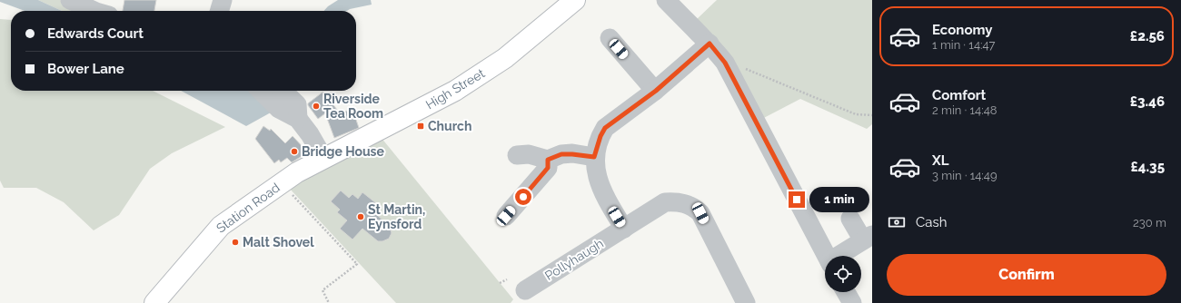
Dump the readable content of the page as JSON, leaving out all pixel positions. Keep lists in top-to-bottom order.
{
  "streets": {
    "main road": ["High Street", "Station Road"],
    "street": ["Pollyhaugh"]
  },
  "crossings": [
    ["High Street", "Station Road"]
  ],
  "places": {
    "other": [
      "Riverside Tea Room",
      "Bridge House",
      "St Martin, Eynsford",
      "Malt Shovel"
    ],
    "transit": ["Church"]
  },
  "page": {
    "list": [
      {
        "name": "Economy",
        "note": "1 min · 14:47",
        "value": "£2.56"
      },
      {
        "name": "Comfort",
        "note": "2 min · 14:48",
        "value": "£3.46"
      },
      {
        "name": "XL",
        "note": "3 min · 14:49",
        "value": "£4.35"
      }
    ],
    "banner": ["Edwards Court", "Bower Lane"],
    "bubble": "1 min",
    "pay": ["Cash", "230 m"],
    "buttons": "Confirm"
  }
}
